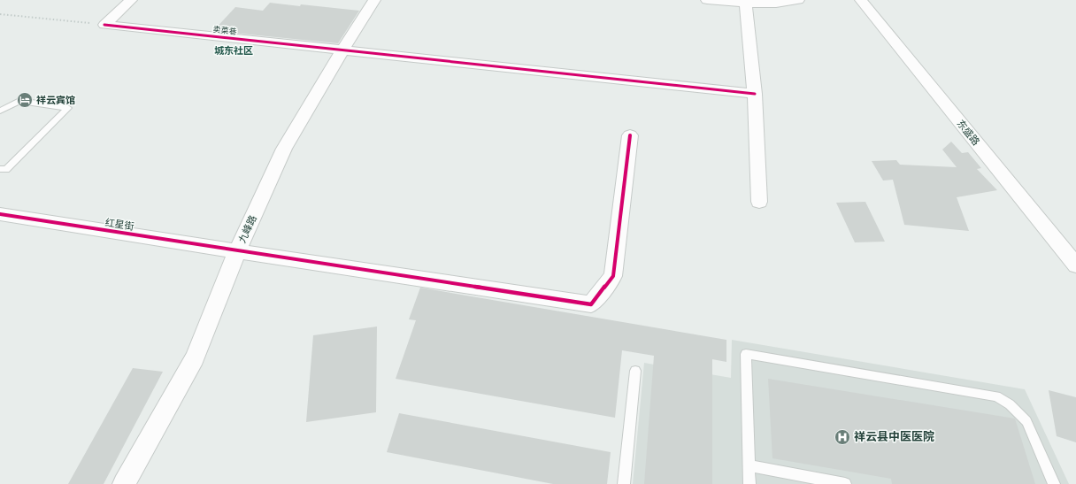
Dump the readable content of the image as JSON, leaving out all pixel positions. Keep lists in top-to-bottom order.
{
  "streets": {
    "street": [
      "卖菜巷",
      "东盛路",
      "红星街",
      "九峰路"
    ]
  },
  "crossings": [
    ["卖菜巷", "九峰路"],
    ["红星街", "九峰路"]
  ],
  "districts": ["城东社区"],
  "places": {
    "hotel": ["祥云宾馆"],
    "hospital": ["祥云县中医医院"]
  }
}
